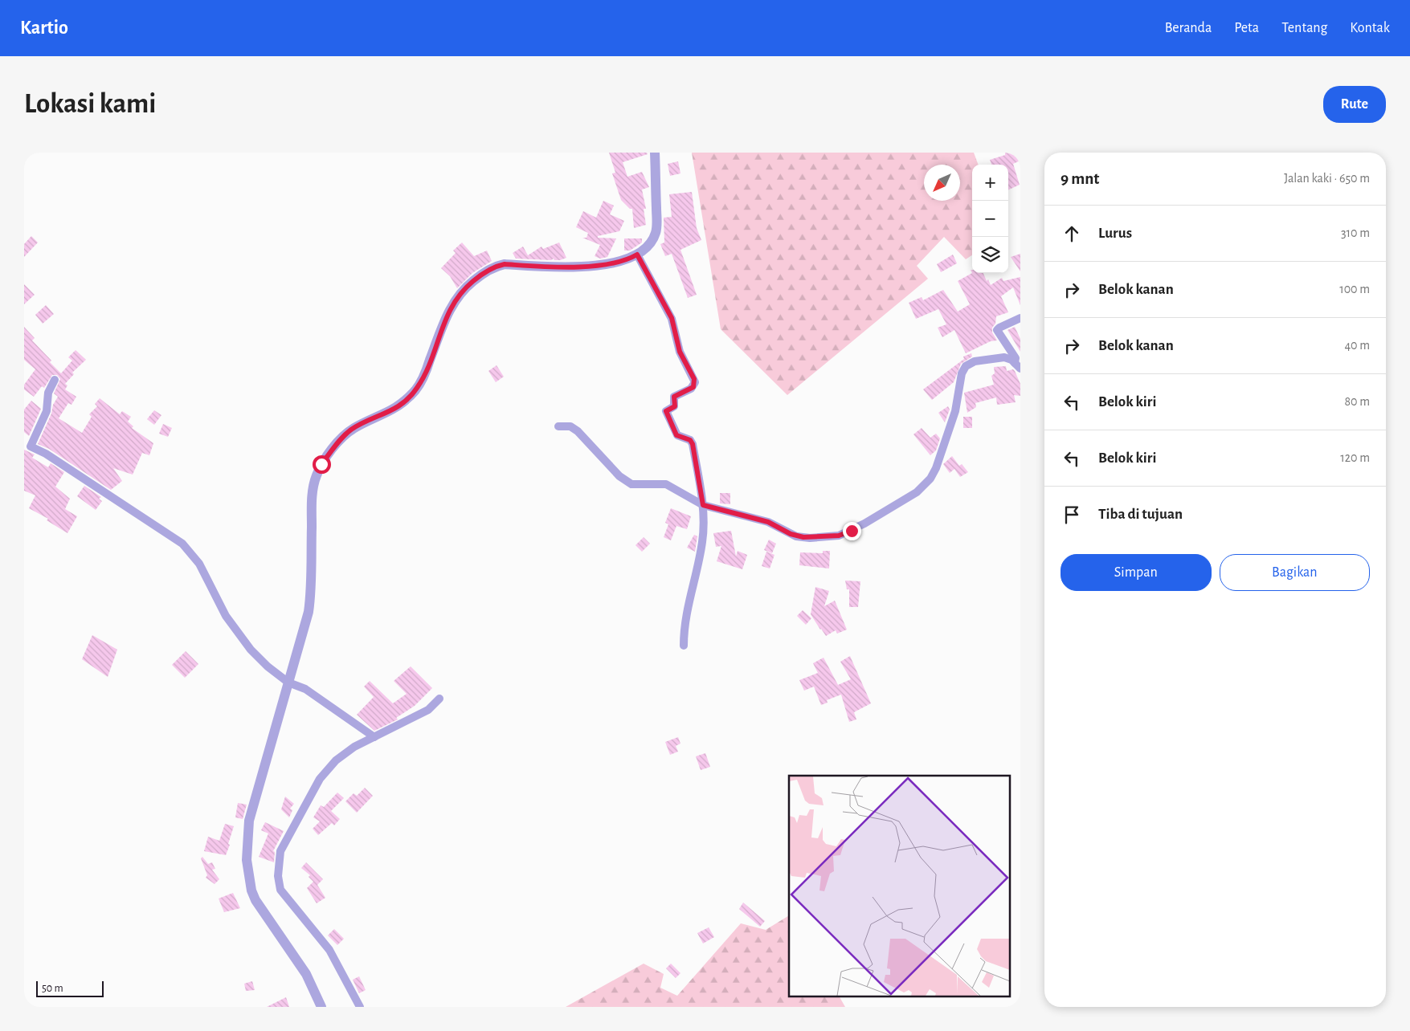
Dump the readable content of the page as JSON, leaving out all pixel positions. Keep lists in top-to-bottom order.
{
  "scale_bar": "50 m",
  "north": "bottom left",
  "page": {
    "header": "Kartio",
    "nav": [
      "Beranda",
      "Peta",
      "Tentang",
      "Kontak"
    ],
    "buttons": [
      "Rute",
      ["Simpan", "Bagikan"]
    ],
    "title": "Lokasi kami",
    "heading": ["9 mnt", "Jalan kaki · 650 m"],
    "map_buttons": ["+", "−"],
    "list": [
      ["Lurus", "310 m"],
      ["Belok kanan", "100 m"],
      ["Belok kanan", "40 m"],
      ["Belok kiri", "80 m"],
      ["Belok kiri", "120 m"],
      "Tiba di tujuan"
    ],
    "scale": "50 m"
  }
}
